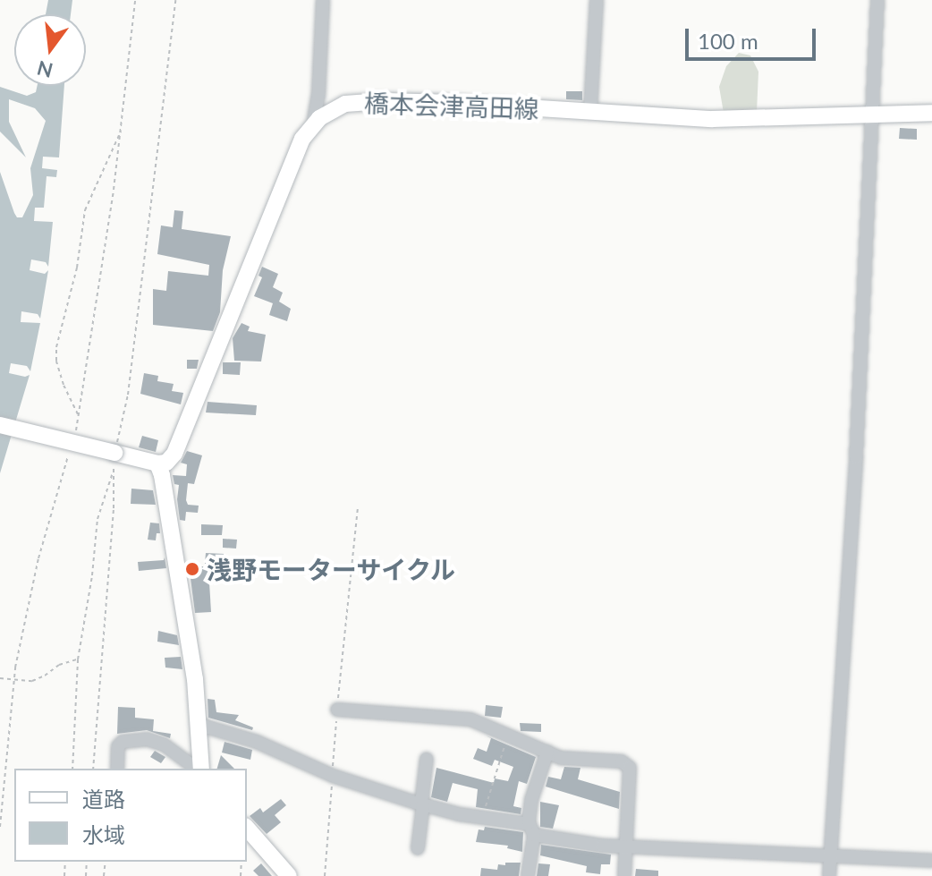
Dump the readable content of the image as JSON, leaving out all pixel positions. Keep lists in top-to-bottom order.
{
  "streets": {
    "main road": ["橋本会津高田線"]
  },
  "places": ["浅野モーターサイクル"],
  "legend": ["道路", "水域"],
  "scale_bar": "100 m",
  "north": "bottom"
}
